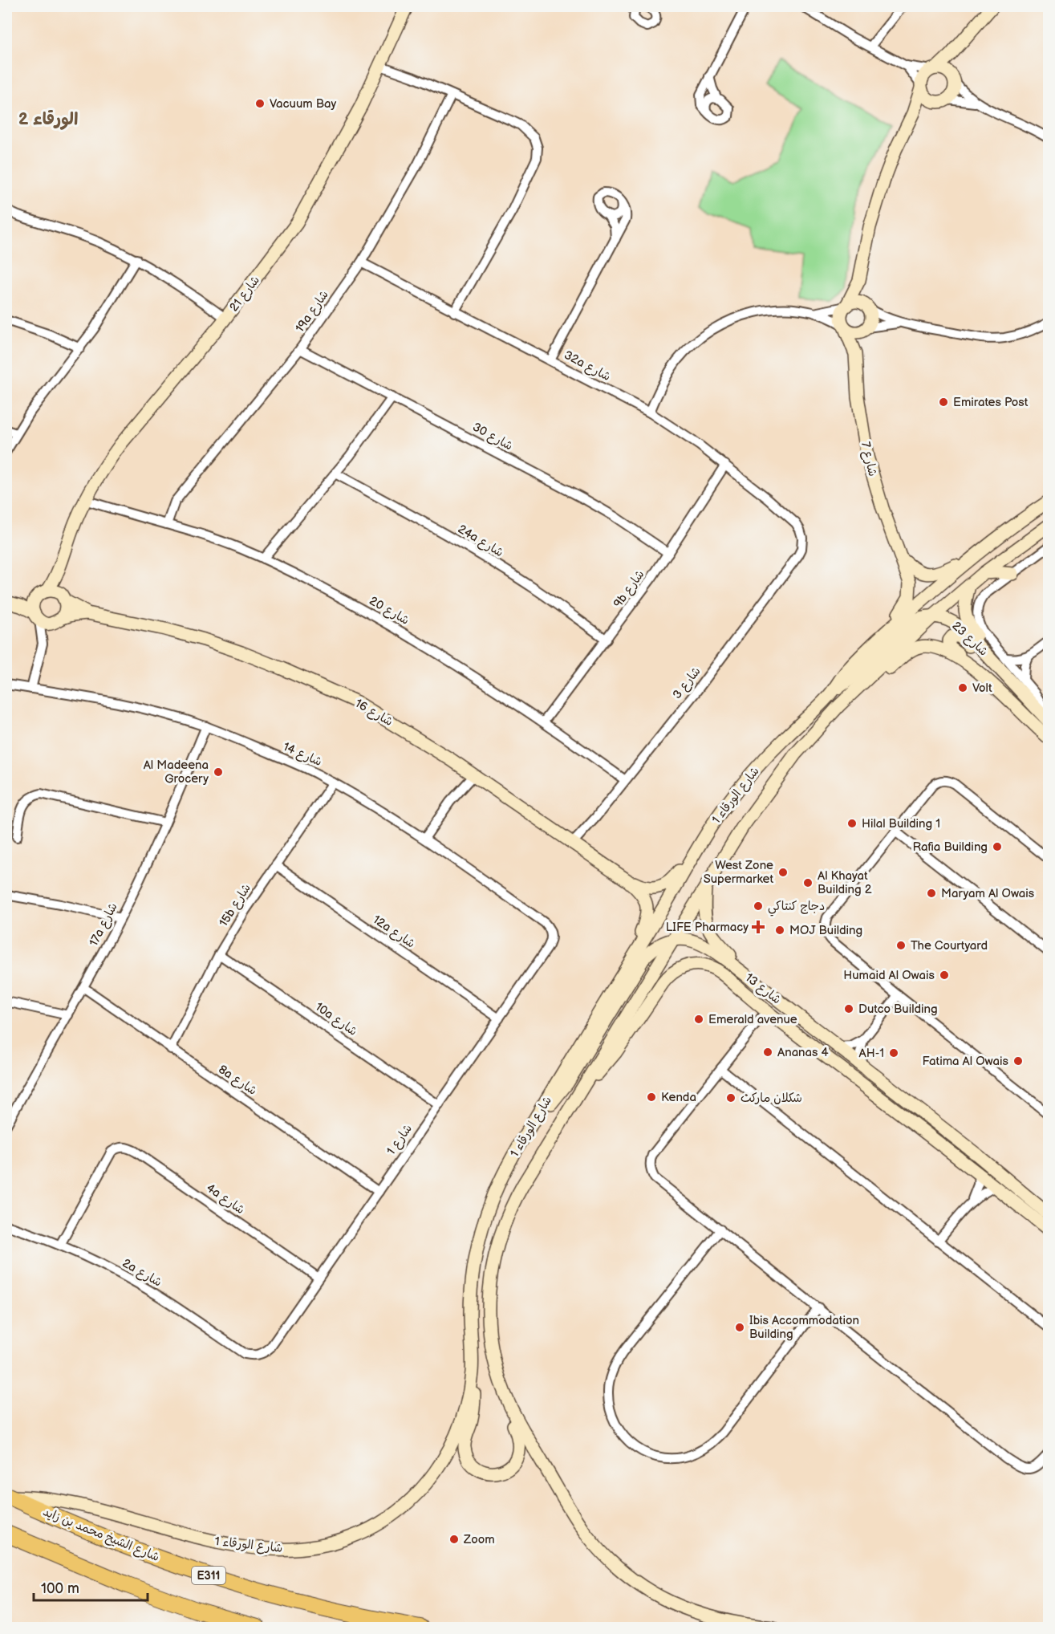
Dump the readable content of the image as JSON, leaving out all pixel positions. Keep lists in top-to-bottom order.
{
  "streets": {
    "highway": ["شارع الشيخ محمد بن زايد", "E311"],
    "street": [
      "شارع 21",
      "19a شارع",
      "32a شارع",
      "شارع 30",
      "شارع 7",
      "24a شارع",
      "9b شارع",
      "شارع 20",
      "شارع 23",
      "شارع 3",
      "شارع 16",
      "شارع 14",
      "شارع الورقاء 1",
      "15b شارع",
      "17a شارع",
      "12a شارع",
      "شارع 13",
      "10a شارع",
      "8a شارع",
      "شارع 1",
      "4a شارع",
      "2a شارع"
    ]
  },
  "crossings": [
    ["شارع 21", "شارع 20"],
    ["شارع 21", "شارع 16"],
    ["19a شارع", "32a شارع"],
    ["19a شارع", "شارع 30"],
    ["19a شارع", "شارع 20"],
    ["32a شارع", "9b شارع"],
    ["32a شارع", "شارع 3"],
    ["شارع 30", "9b شارع"],
    ["شارع 7", "شارع الورقاء 1"],
    ["24a شارع", "9b شارع"],
    ["9b شارع", "شارع 20"],
    ["شارع 20", "شارع 3"],
    ["شارع 23", "شارع الورقاء 1"],
    ["شارع 3", "شارع 16"],
    ["شارع 16", "شارع الورقاء 1"],
    ["شارع 14", "15b شارع"],
    ["شارع 14", "17a شارع"],
    ["شارع 14", "شارع 1"],
    ["شارع الورقاء 1", "شارع 13"],
    ["شارع الورقاء 1", "شارع الشيخ محمد بن زايد"],
    ["15b شارع", "12a شارع"],
    ["15b شارع", "10a شارع"],
    ["15b شارع", "8a شارع"],
    ["17a شارع", "8a شارع"],
    ["12a شارع", "شارع 1"],
    ["10a شارع", "شارع 1"],
    ["8a شارع", "شارع 1"],
    ["شارع 1", "4a شارع"],
    ["شارع 1", "2a شارع"],
    ["4a شارع", "2a شارع"]
  ],
  "districts": ["الورقاء 2"],
  "places": {
    "other": [
      "Vacuum Bay",
      "Emirates Post",
      "Volt",
      "Al Madeena Grocery",
      "Hilal Building 1",
      "Rafia Building",
      "West Zone Supermarket",
      "Al Khayat Building 2",
      "Maryam Al Owais",
      "دجاج كنتاكي",
      "MOJ Building",
      "The Courtyard",
      "Humaid Al Owais",
      "Dutco Building",
      "Emerald avenue",
      "Ananas 4",
      "AH-1",
      "Fatima Al Owais",
      "Kenda",
      "شكلان ماركت",
      "Ibis Accommodation Building",
      "Zoom"
    ],
    "health": ["LIFE Pharmacy"]
  },
  "scale_bar": "100 m"
}
